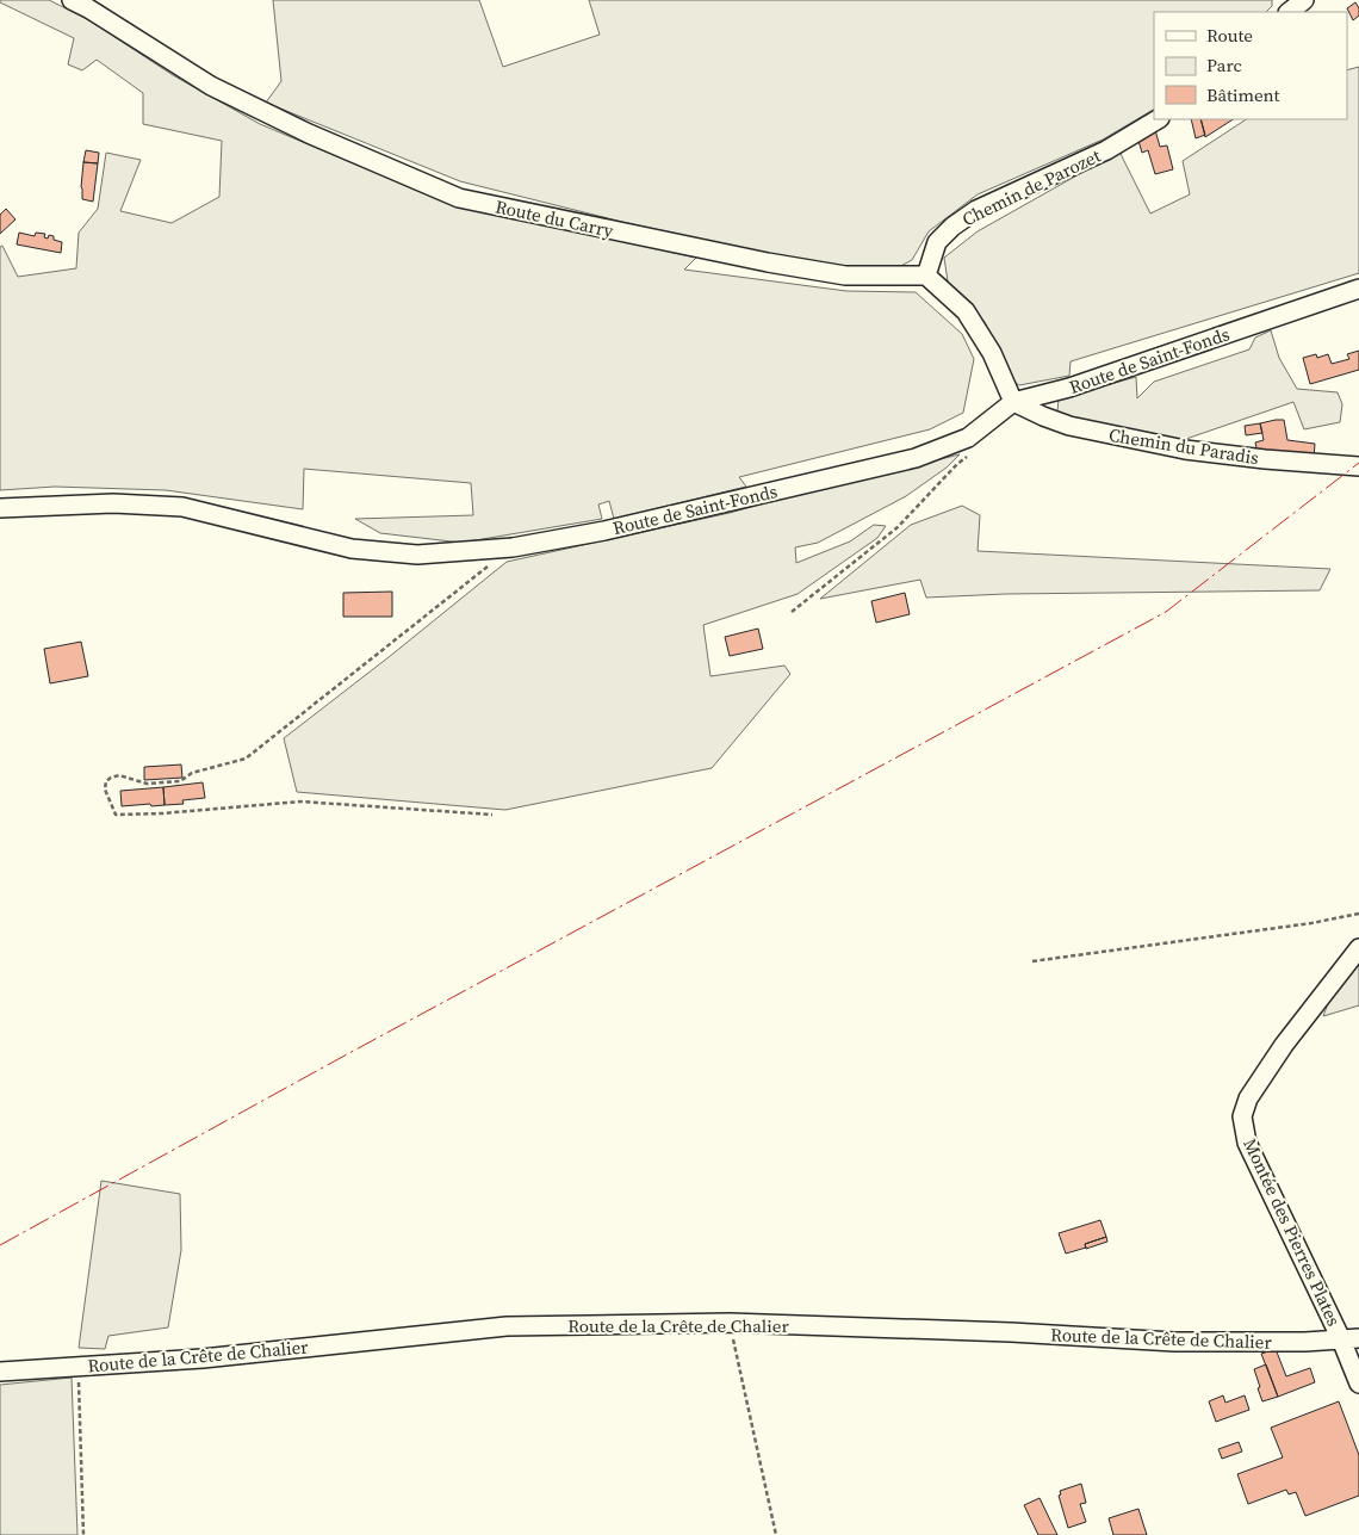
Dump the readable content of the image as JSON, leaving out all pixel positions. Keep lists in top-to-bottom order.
{
  "streets": {
    "street": [
      "Chemin de Parozet",
      "Route du Carry",
      "Route de Saint-Fonds",
      "Chemin du Paradis",
      "Montée des Pierres Plates",
      "Route de la Crête de Chalier"
    ]
  },
  "crossings": [
    ["Chemin de Parozet", "Route du Carry"],
    ["Route de Saint-Fonds", "Chemin du Paradis"],
    ["Montée des Pierres Plates", "Route de la Crête de Chalier"]
  ],
  "legend": ["Route", "Parc", "Bâtiment"]
}
